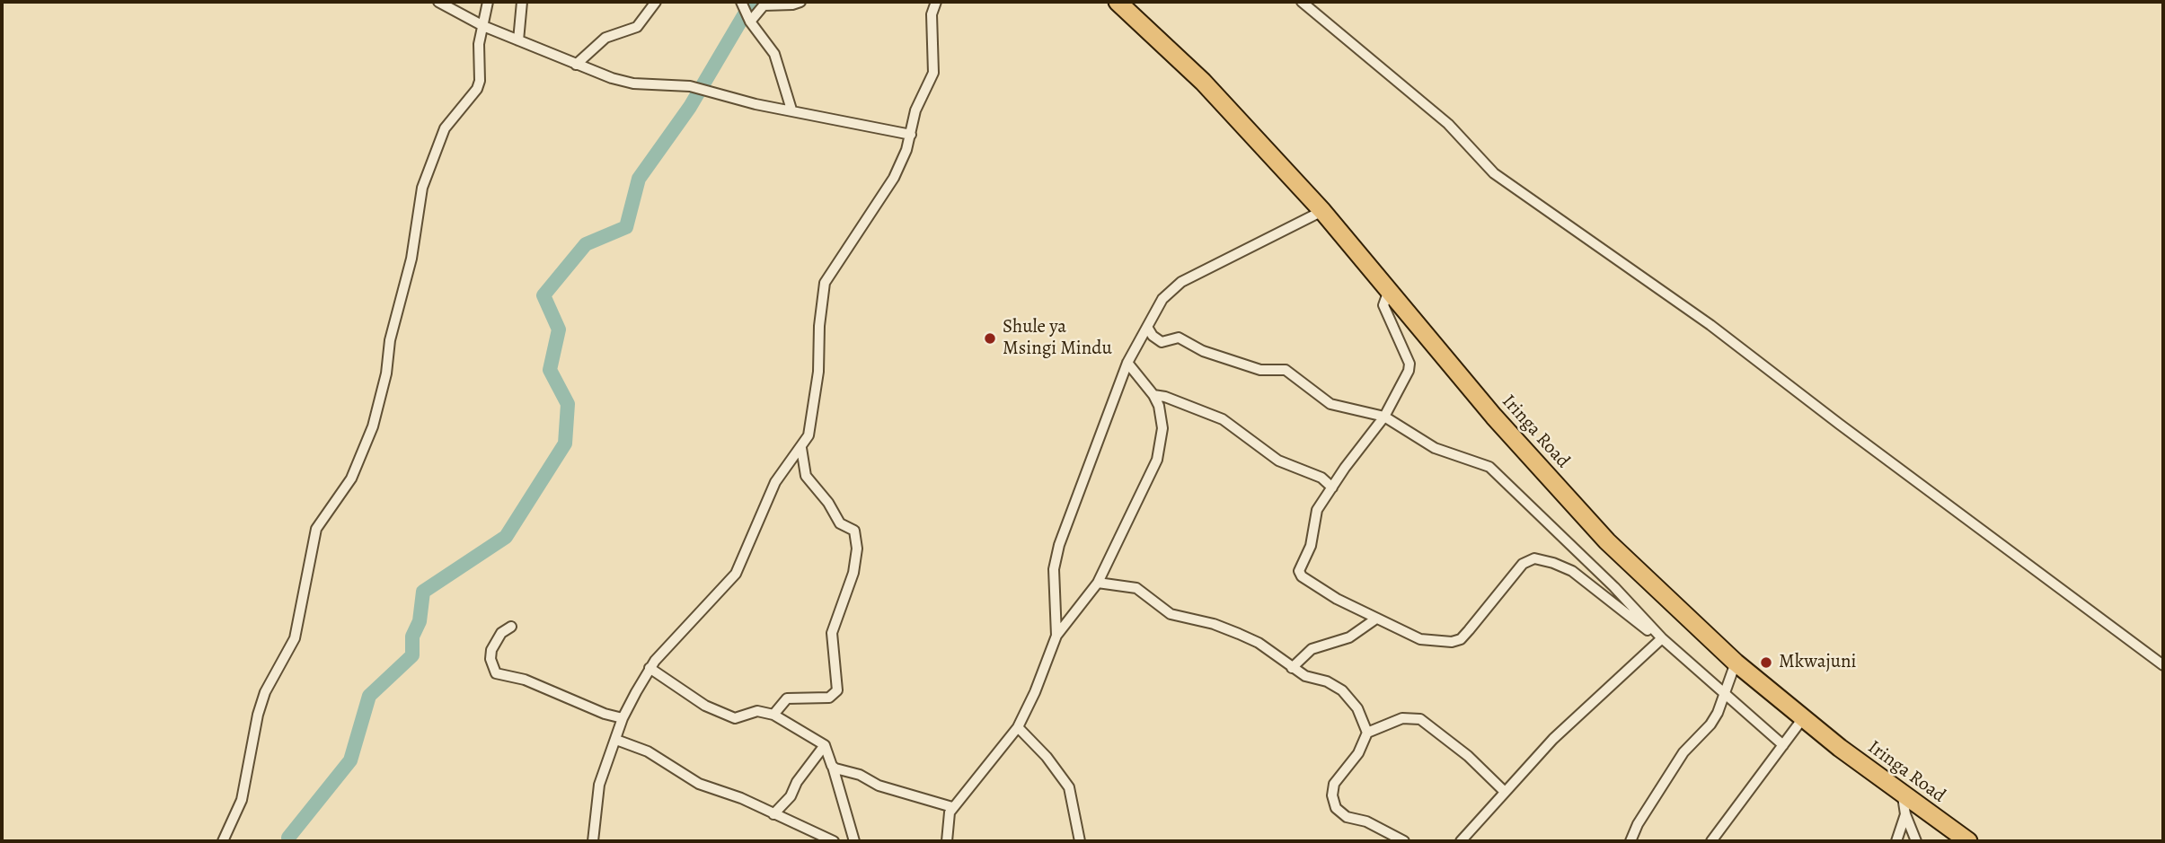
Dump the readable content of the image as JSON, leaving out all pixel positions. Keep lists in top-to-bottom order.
{
  "streets": {
    "highway": ["Iringa Road"]
  },
  "places": ["Shule ya Msingi Mindu", "Mkwajuni"]
}
